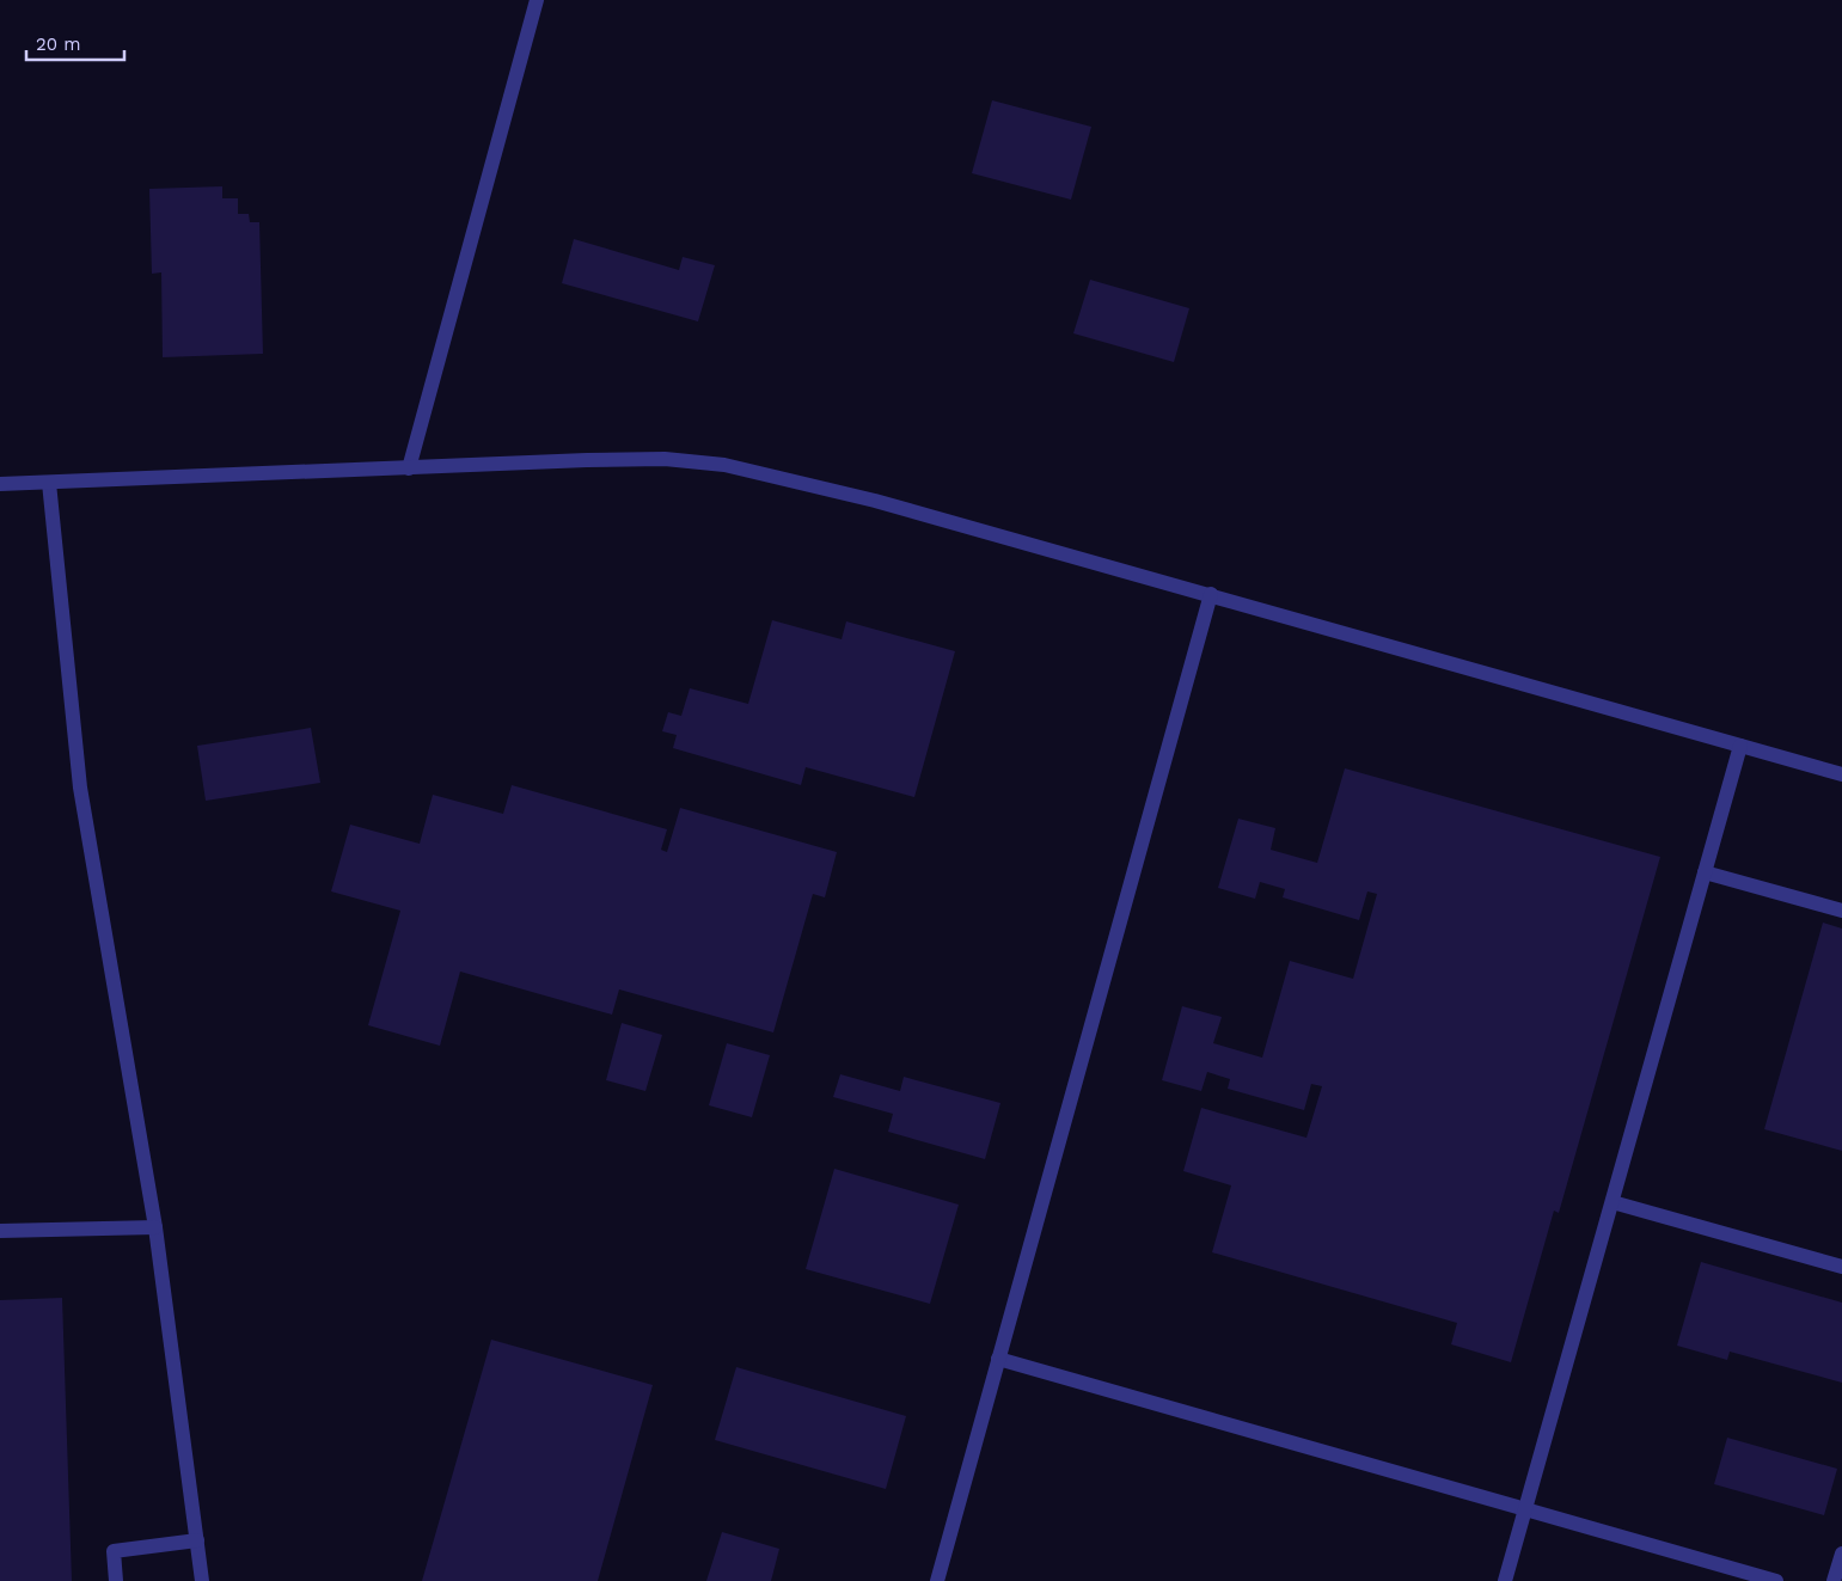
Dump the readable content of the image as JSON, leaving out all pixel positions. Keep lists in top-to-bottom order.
{
  "scale_bar": "20 m"
}
